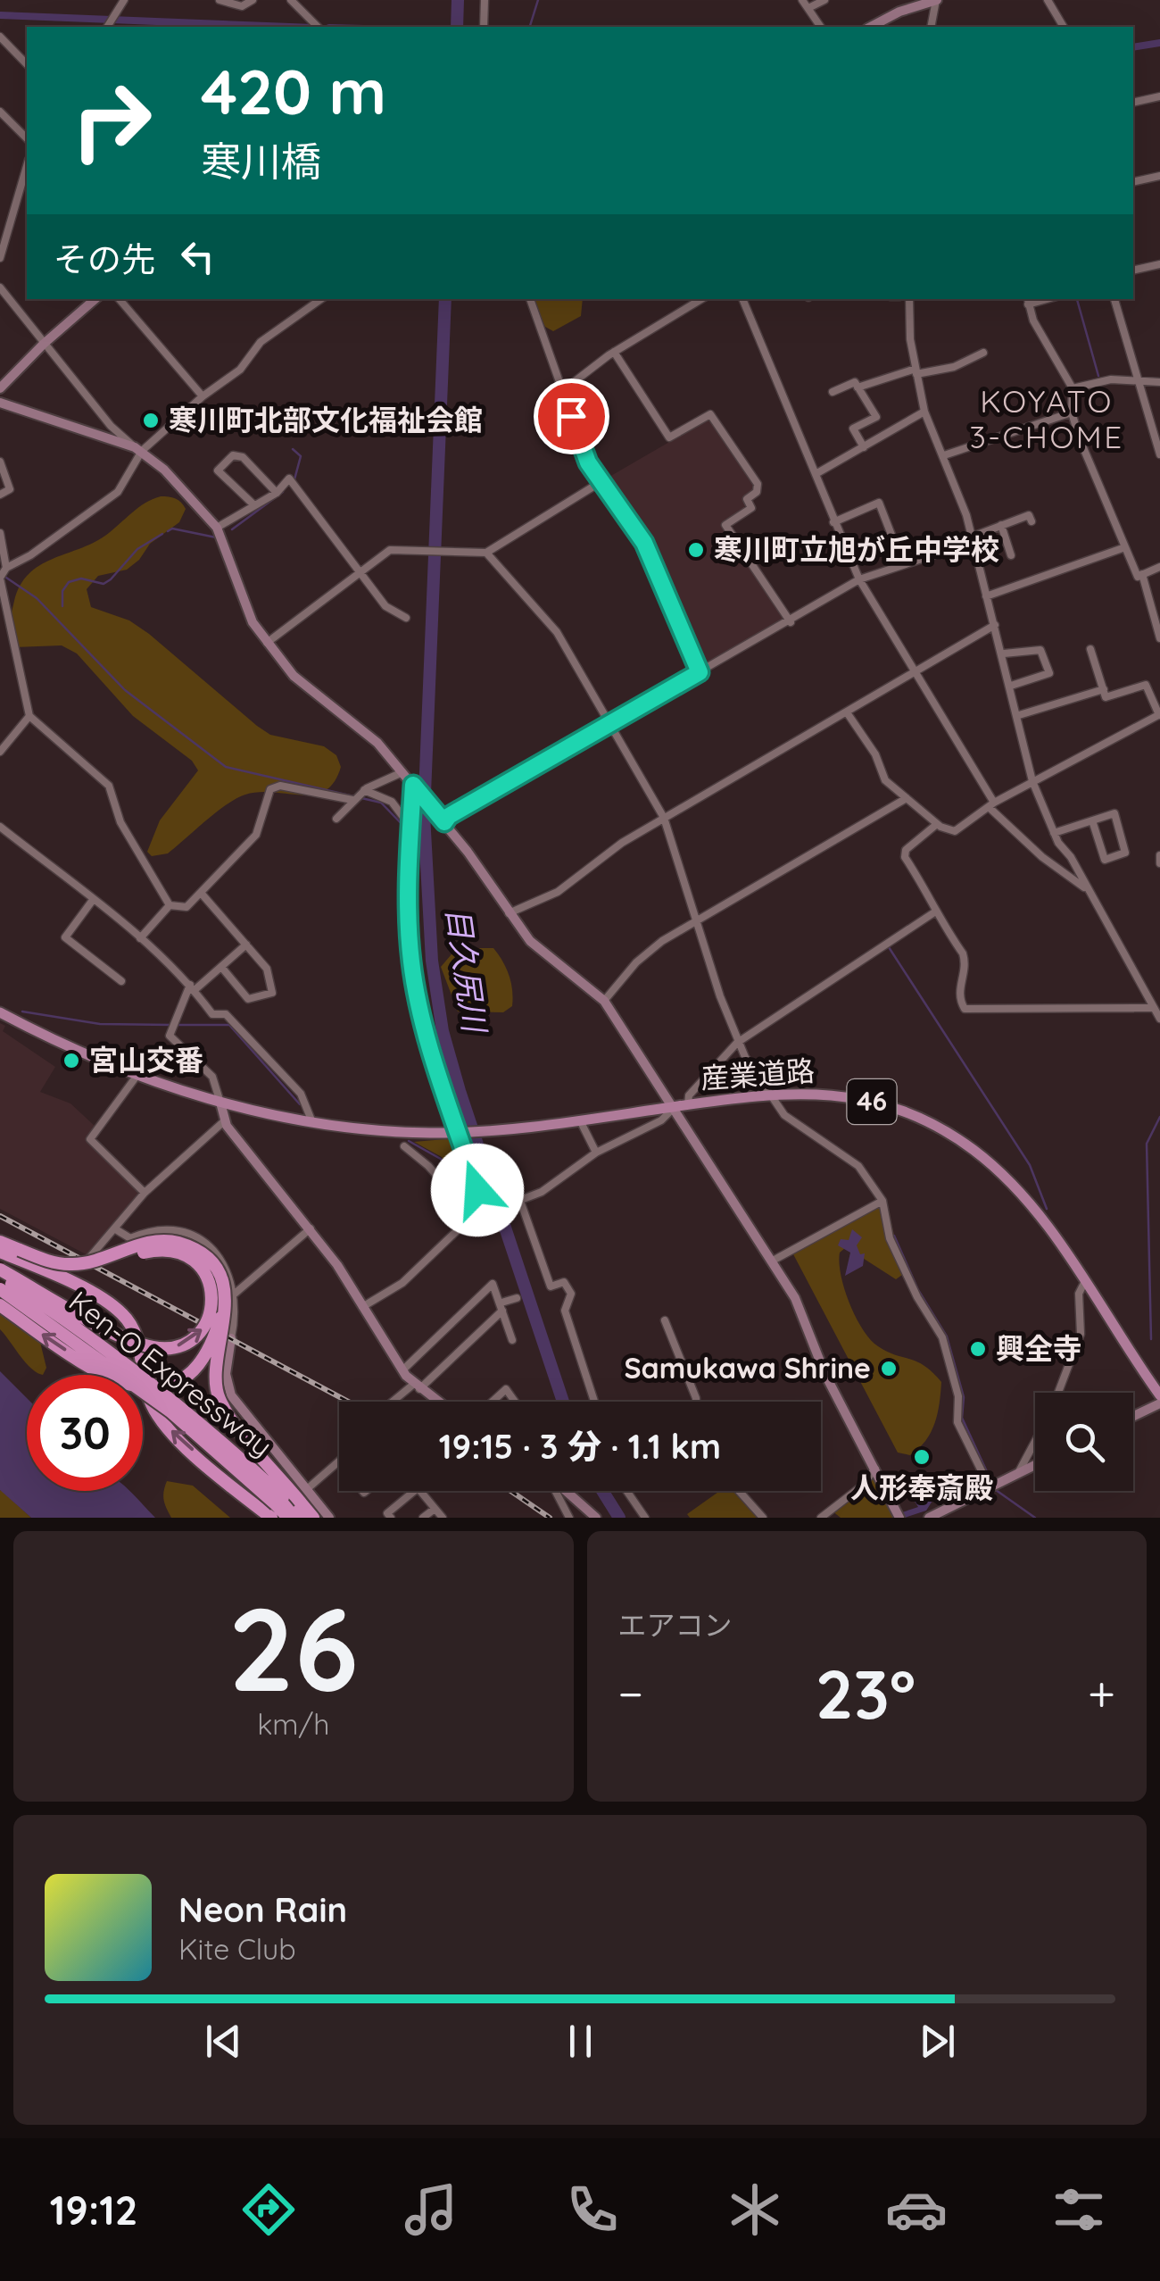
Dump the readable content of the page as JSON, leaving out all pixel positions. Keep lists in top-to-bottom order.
{
  "streets": {
    "highway": ["Ken-O Expressway"],
    "main road": ["産業道路", "46"]
  },
  "crossings": [
    ["産業道路", "46"]
  ],
  "districts": ["KOYATO 3-CHOME"],
  "water": ["目久尻川"],
  "places": [
    "寒川町北部文化福祉会館",
    "寒川町立旭が丘中学校",
    "宮山交番",
    "興全寺",
    "Samukawa Shrine",
    "人形奉斎殿"
  ],
  "page": {
    "turn": ["420 m", "寒川橋"],
    "then": "その先",
    "limit": "30",
    "trip": "19:15 · 3 分 · 1.1 km",
    "tile": [
      ["26", "km/h"],
      "エアコン"
    ],
    "heat": ["−", "23°", "+"],
    "song": ["Neon Rain", "Kite Club"],
    "tabs": "19:12"
  }
}
